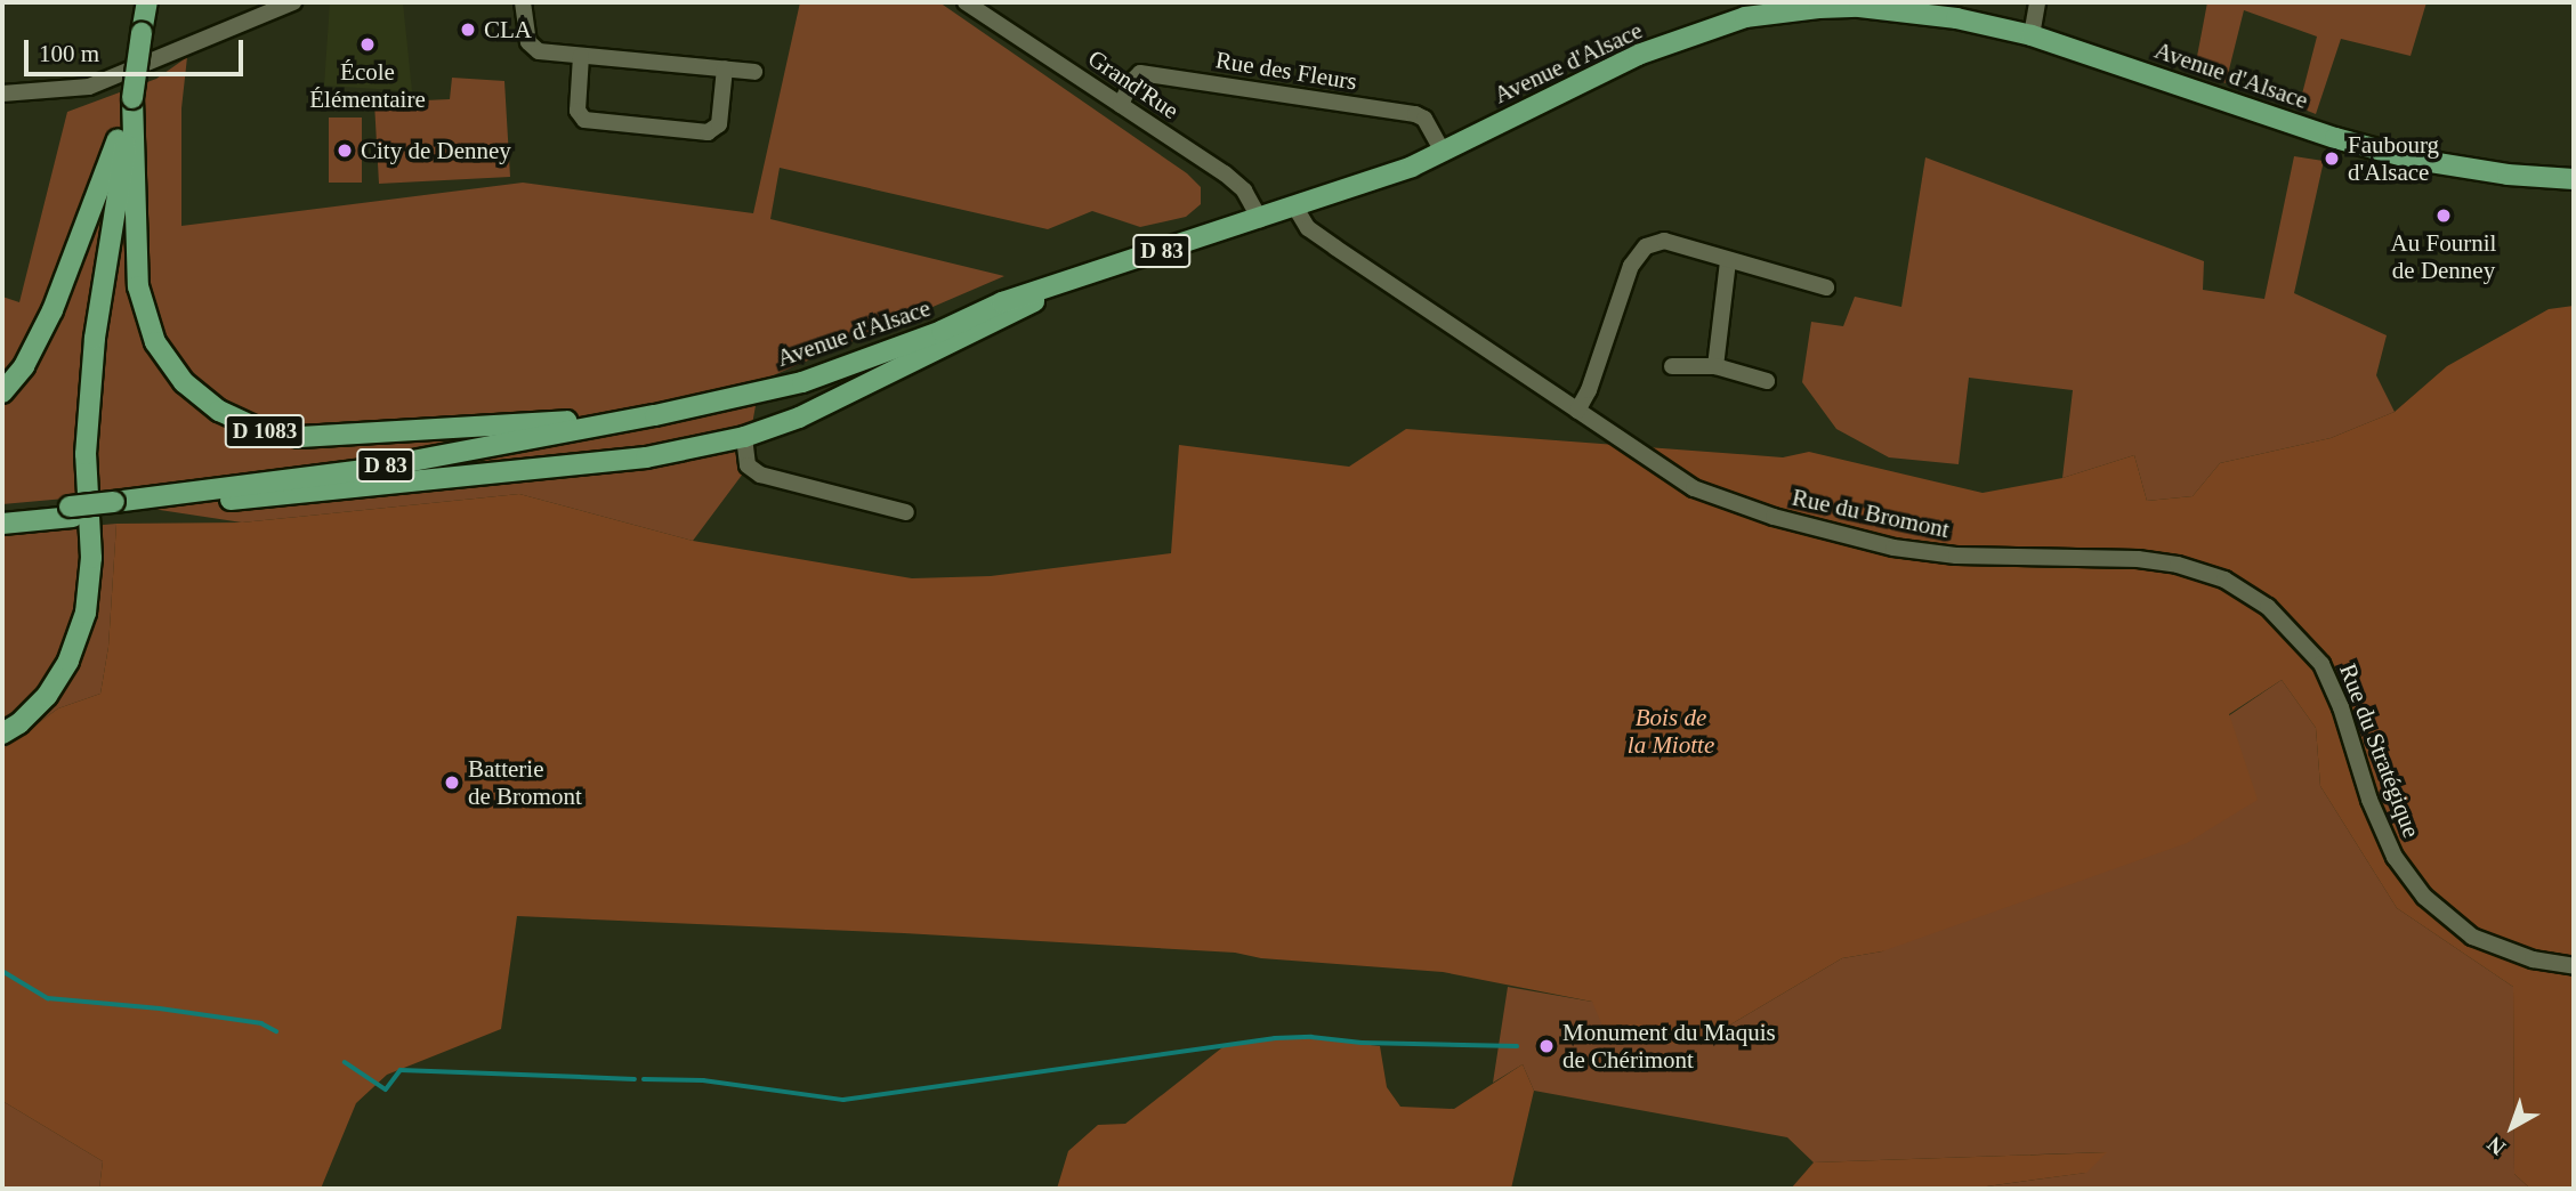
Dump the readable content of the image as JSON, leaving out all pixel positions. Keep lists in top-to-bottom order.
{
  "streets": {
    "main road": ["Avenue d'Alsace", "D 83", "D 1083"],
    "street": [
      "Rue des Fleurs",
      "Grand'Rue",
      "Rue du Bromont",
      "Rue du Stratégique"
    ]
  },
  "crossings": [
    ["Avenue d'Alsace", "Rue des Fleurs"],
    ["Avenue d'Alsace", "Grand'Rue"],
    ["Avenue d'Alsace", "D 83"],
    ["Avenue d'Alsace", "D 1083"],
    ["Avenue d'Alsace", "Rue du Bromont"],
    ["Rue des Fleurs", "Grand'Rue"],
    ["D 83", "D 1083"],
    ["Rue du Bromont", "Rue du Stratégique"]
  ],
  "parks": ["Bois de la Miotte"],
  "places": [
    "CLA",
    "École Élémentaire",
    "City de Denney",
    "Faubourg d'Alsace",
    "Au Fournil de Denney",
    "Batterie de Bromont",
    "Monument du Maquis de Chérimont"
  ],
  "scale_bar": "100 m",
  "north": "bottom left"
}
